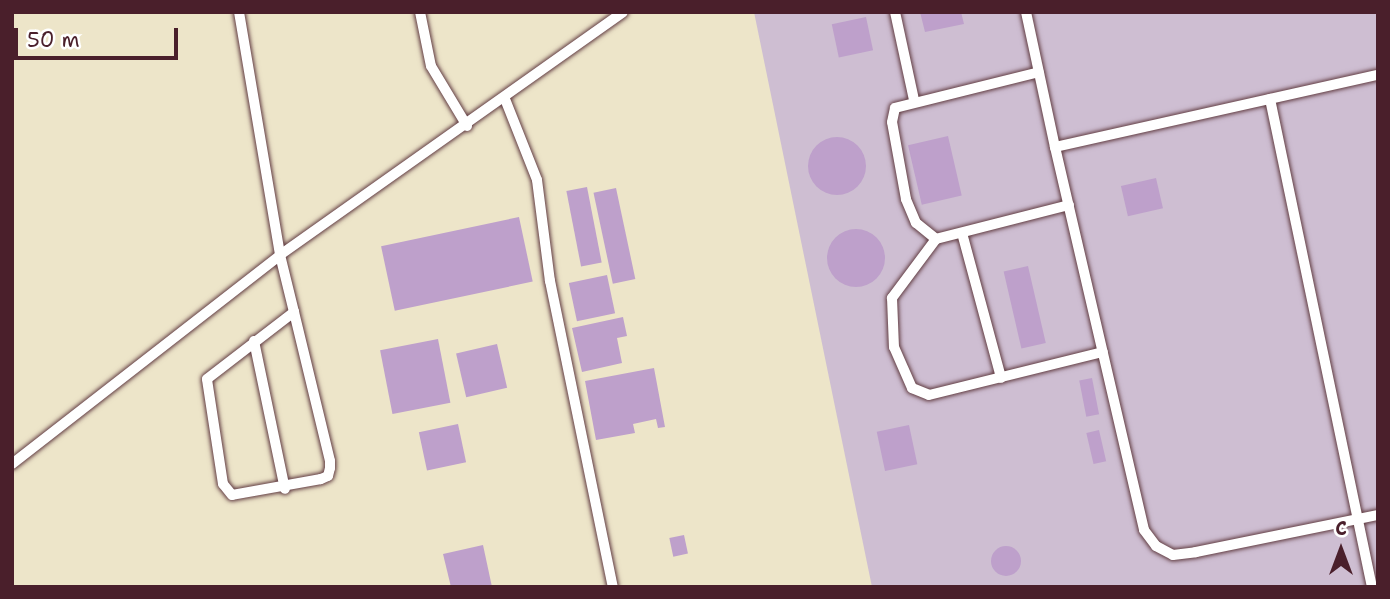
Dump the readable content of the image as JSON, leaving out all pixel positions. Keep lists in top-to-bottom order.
{
  "scale_bar": "50 m",
  "north": "top"
}
